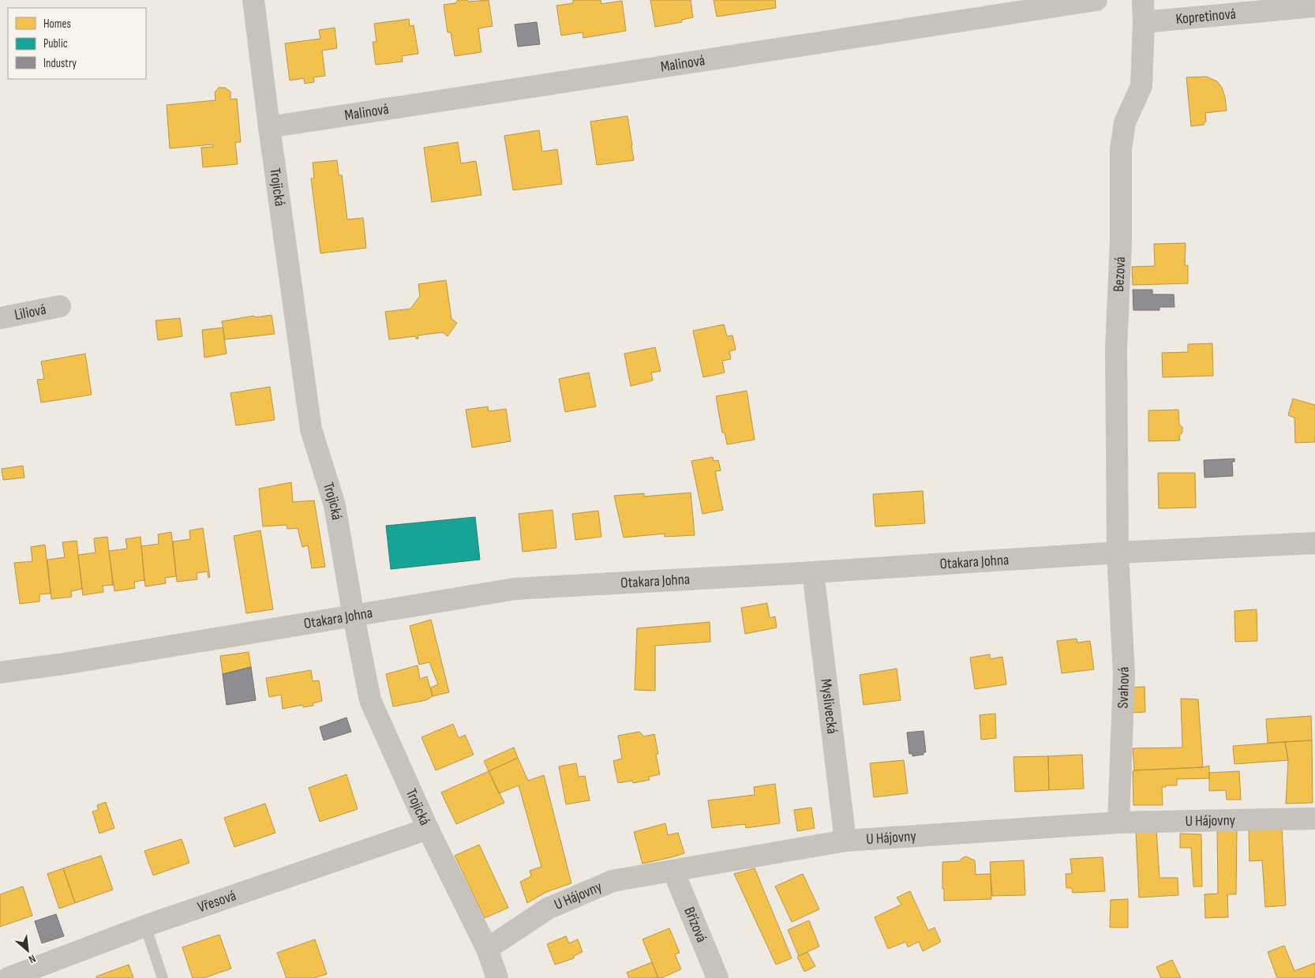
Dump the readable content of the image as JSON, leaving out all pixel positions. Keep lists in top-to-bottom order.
{
  "streets": {
    "street": [
      "Kopretinová",
      "Malinová",
      "Trojická",
      "Bezová",
      "Liliová",
      "Otakara Johna",
      "Svahová",
      "Myslivecká",
      "U Hájovny",
      "Vřesová",
      "Břízová"
    ]
  },
  "crossings": [
    ["Kopretinová", "Bezová"],
    ["Malinová", "Trojická"],
    ["Trojická", "Otakara Johna"],
    ["Trojická", "U Hájovny"],
    ["Trojická", "Vřesová"],
    ["Bezová", "Otakara Johna"],
    ["Bezová", "Svahová"],
    ["Otakara Johna", "Svahová"],
    ["Otakara Johna", "Myslivecká"],
    ["Svahová", "U Hájovny"],
    ["Myslivecká", "U Hájovny"],
    ["U Hájovny", "Břízová"]
  ],
  "legend": ["Homes", "Public", "Industry"],
  "north": "bottom right"
}
